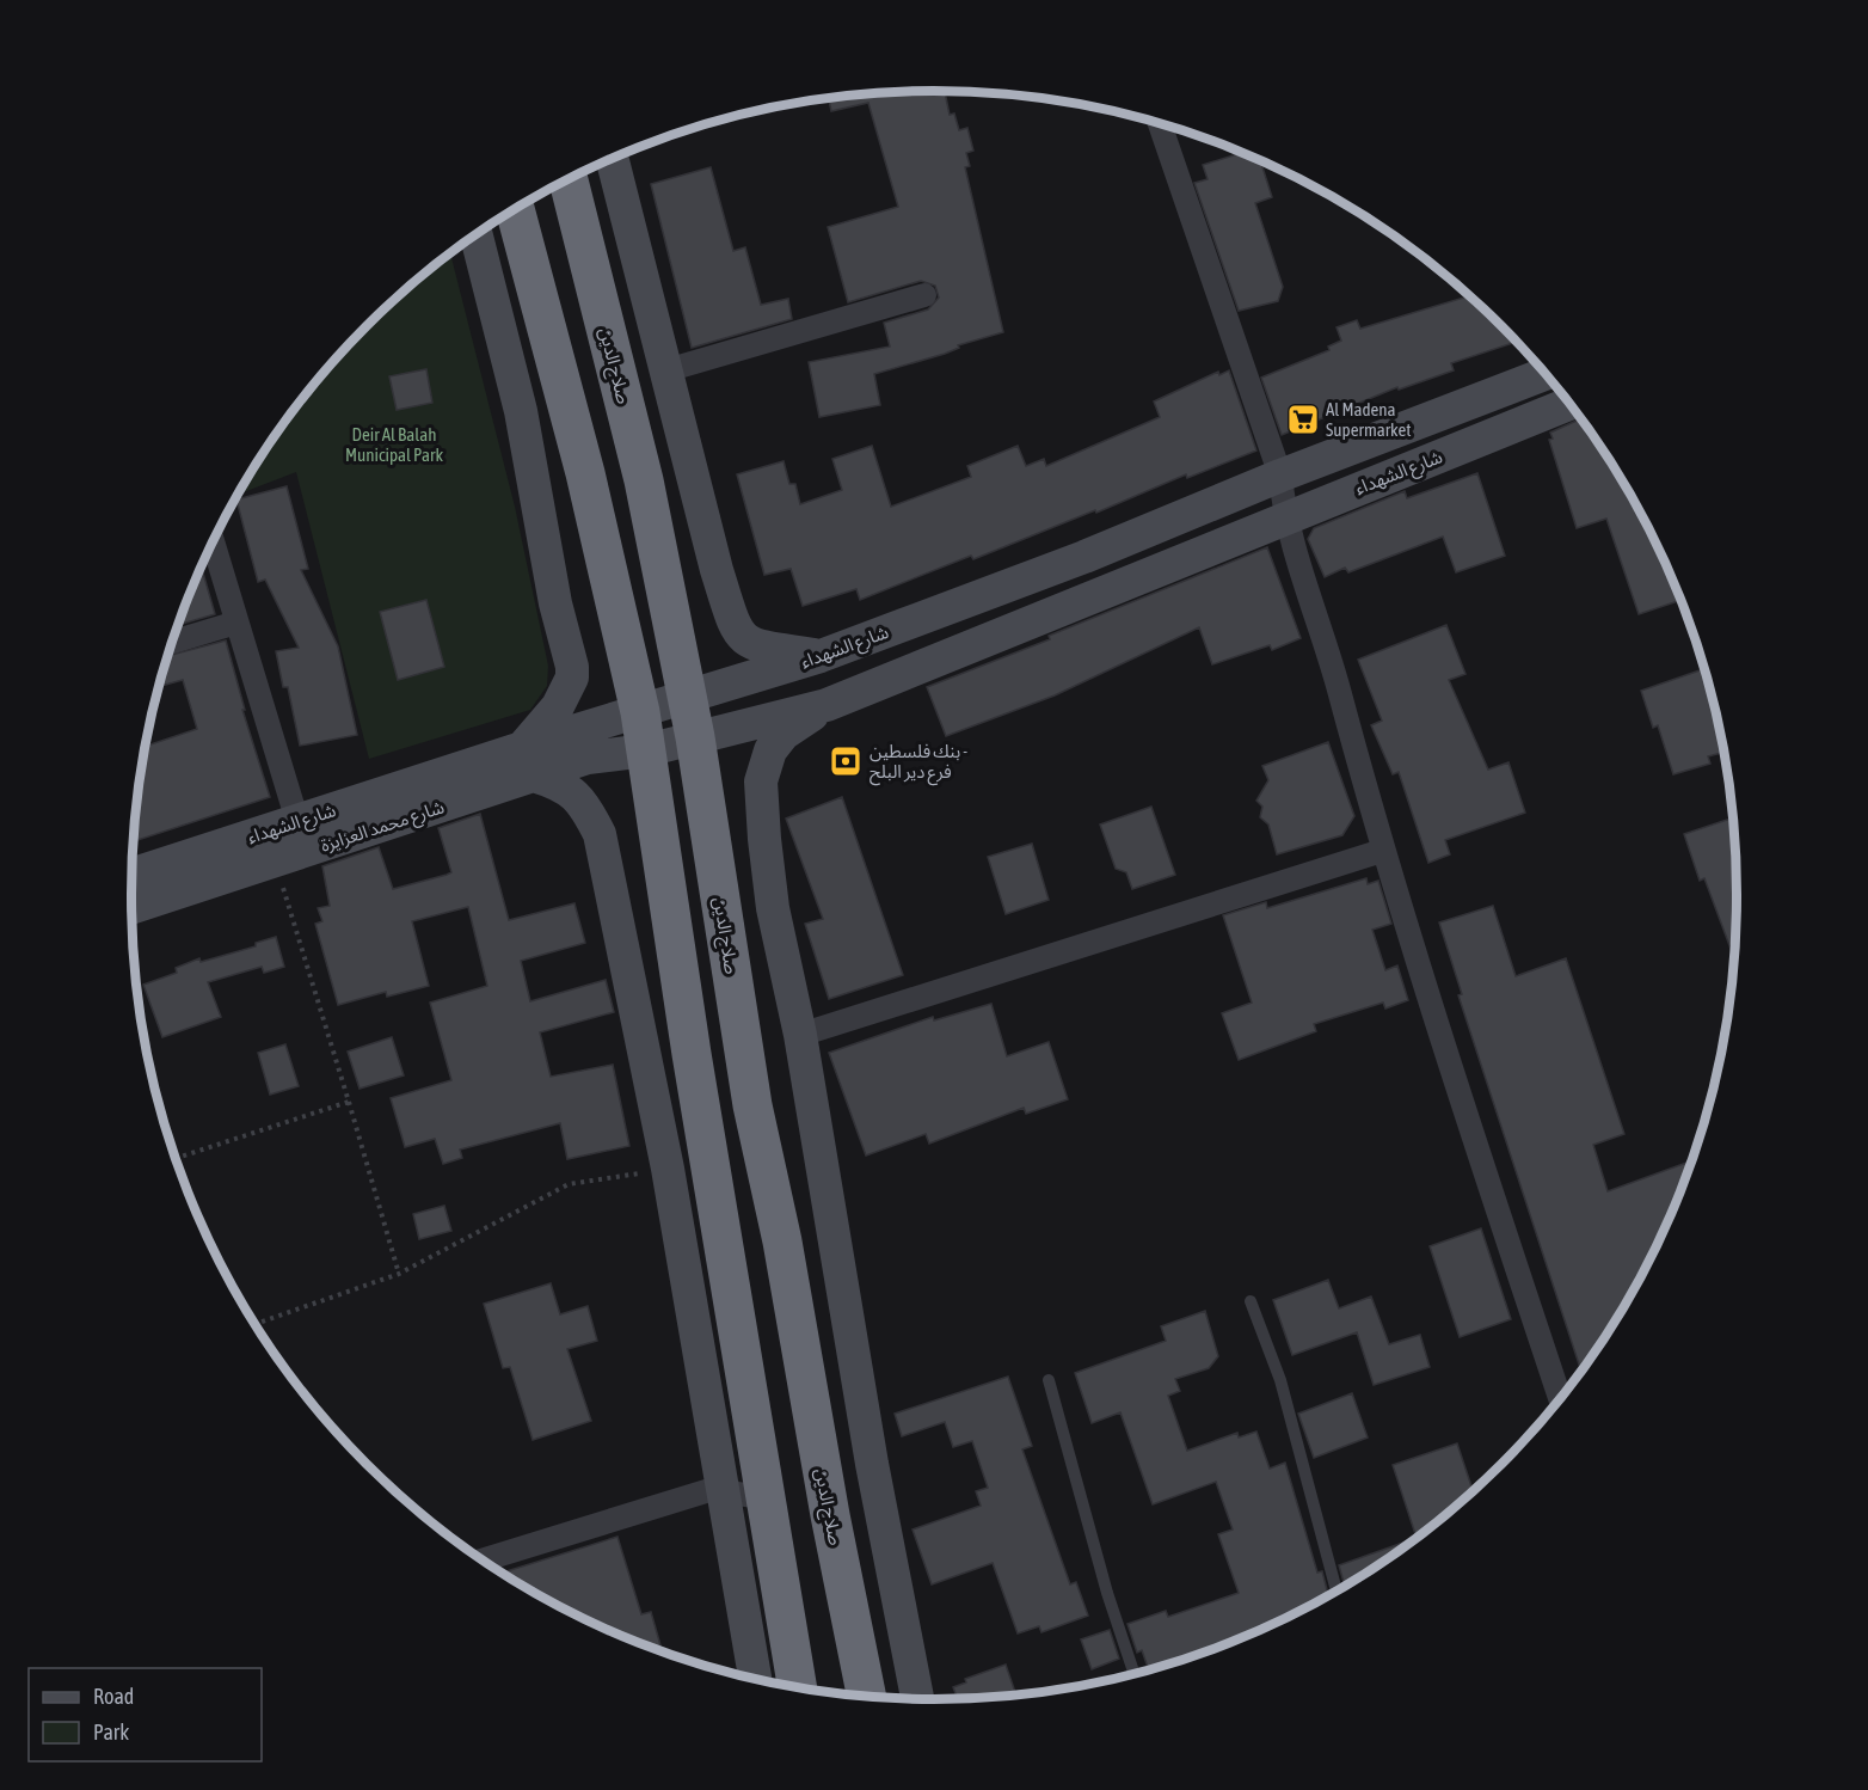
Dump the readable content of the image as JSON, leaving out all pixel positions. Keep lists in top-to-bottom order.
{
  "streets": {
    "highway": ["صلاح الدين"],
    "main road": ["شارع الشهداء", "شارع محمد العزايزة"]
  },
  "crossings": [
    ["صلاح الدين", "شارع الشهداء"],
    ["شارع الشهداء", "شارع محمد العزايزة"]
  ],
  "parks": ["Deir Al Balah Municipal Park"],
  "places": {
    "supermarket": ["Al Madena Supermarket"],
    "bank": ["بنك فلسطين - فرع دير البلح"]
  },
  "legend": ["Road", "Park"]
}
